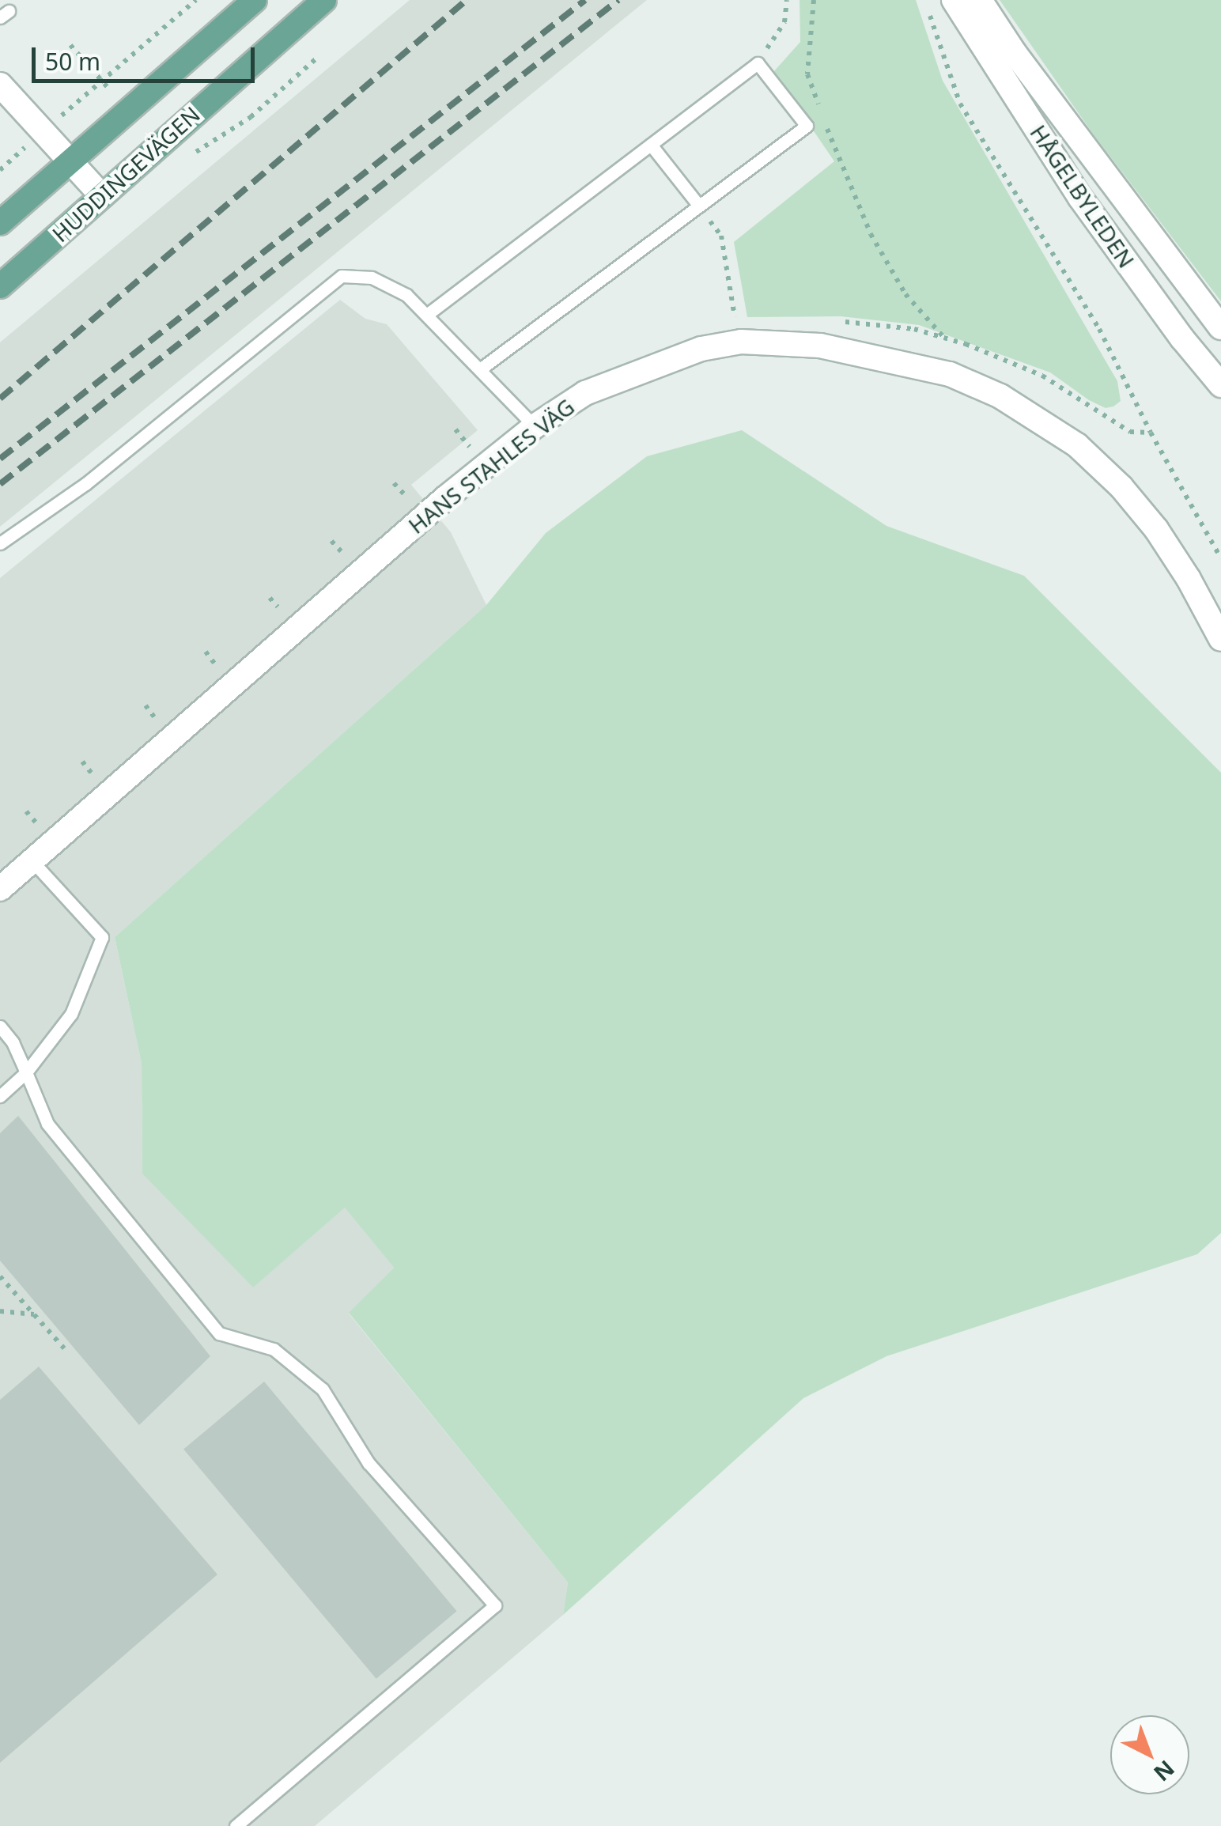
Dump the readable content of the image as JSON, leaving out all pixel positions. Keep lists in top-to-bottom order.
{
  "streets": {
    "main road": ["HUDDINGEVÄGEN"],
    "street": ["HÅGELBYLEDEN", "HANS STAHLES VÄG"]
  },
  "scale_bar": "50 m",
  "north": "bottom right"
}
